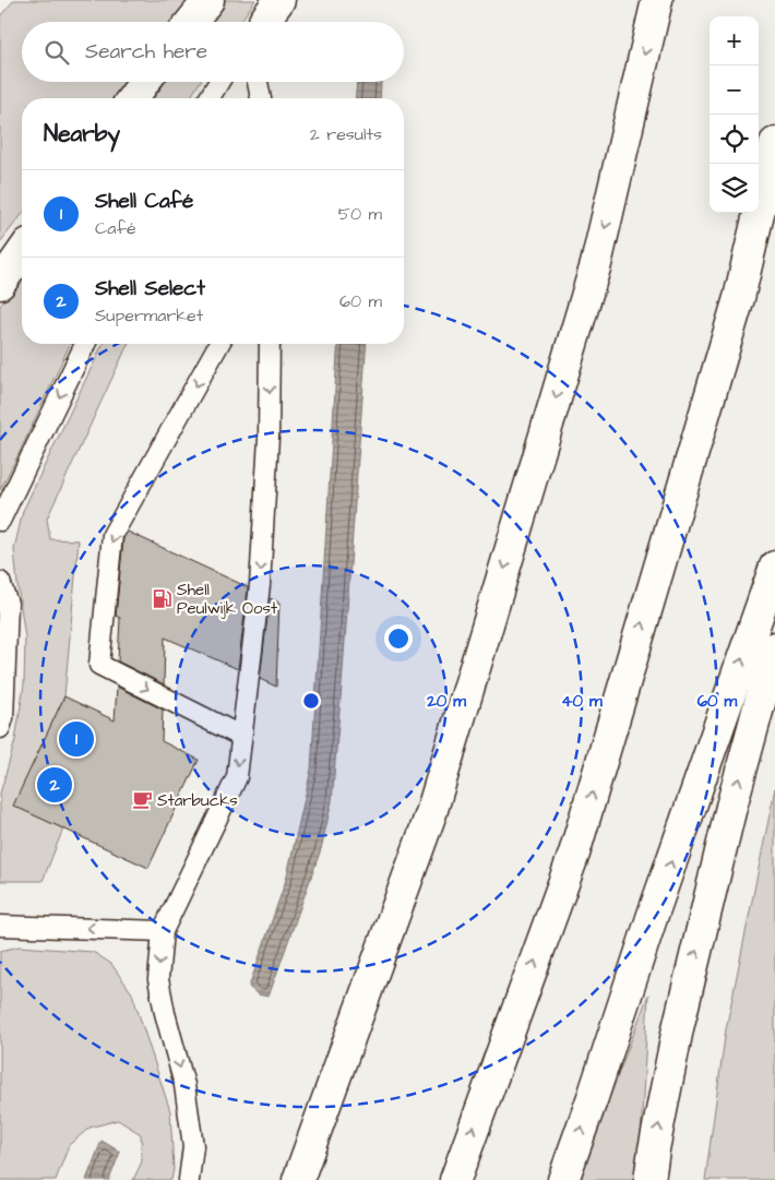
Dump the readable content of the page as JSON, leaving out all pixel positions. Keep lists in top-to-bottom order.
{
  "places": {
    "fuel station": ["Shell Peulwijk Oost"],
    "cafe": ["Starbucks"]
  },
  "page": {
    "map_buttons": ["+", "−"],
    "search": "Search here",
    "heading": ["Nearby", "2 results"],
    "list": [
      {
        "mark": "1",
        "name": "Shell Café",
        "note": "Café",
        "value": "50 m"
      },
      {
        "mark": "2",
        "name": "Shell Select",
        "note": "Supermarket",
        "value": "60 m"
      }
    ],
    "pins": ["1", "2"]
  },
  "rings": ["20 m", "40 m", "60 m"]
}
